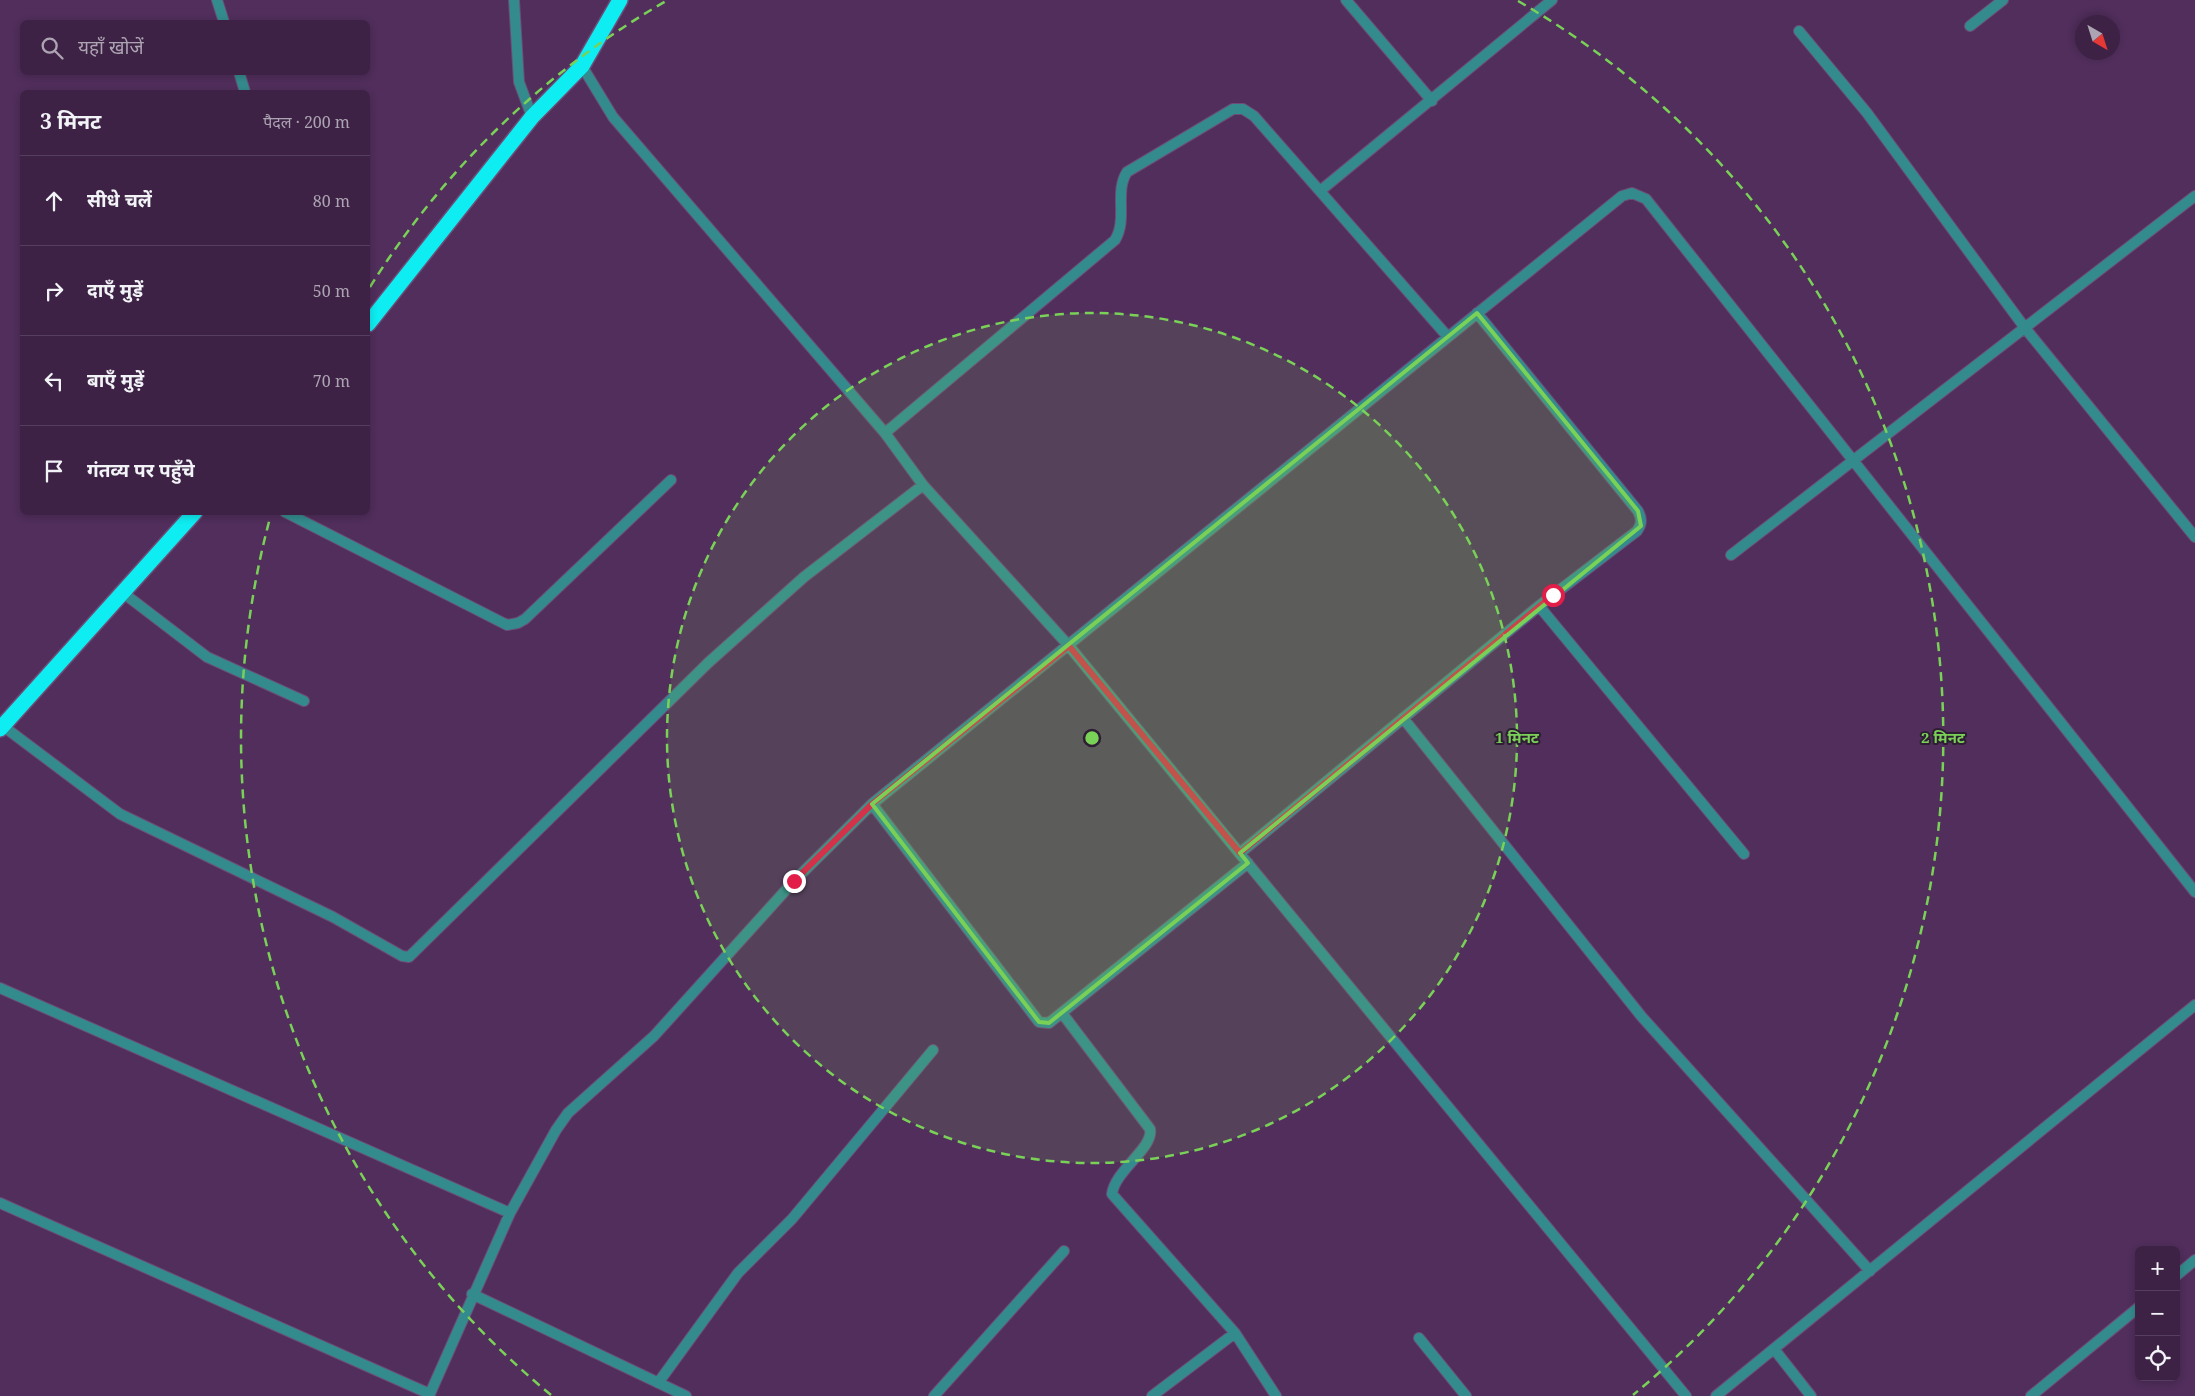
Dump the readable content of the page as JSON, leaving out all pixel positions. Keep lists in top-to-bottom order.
{
  "north": "bottom right",
  "page": {
    "search": "यहाँ खोजें",
    "heading": ["3 मिनट", "पैदल · 200 m"],
    "list": [
      ["सीधे चलें", "80 m"],
      ["दाएँ मुड़ें", "50 m"],
      ["बाएँ मुड़ें", "70 m"],
      "गंतव्य पर पहुँचे"
    ],
    "map_buttons": ["+", "−"]
  },
  "rings": ["1 मिनट", "2 मिनट"]
}
